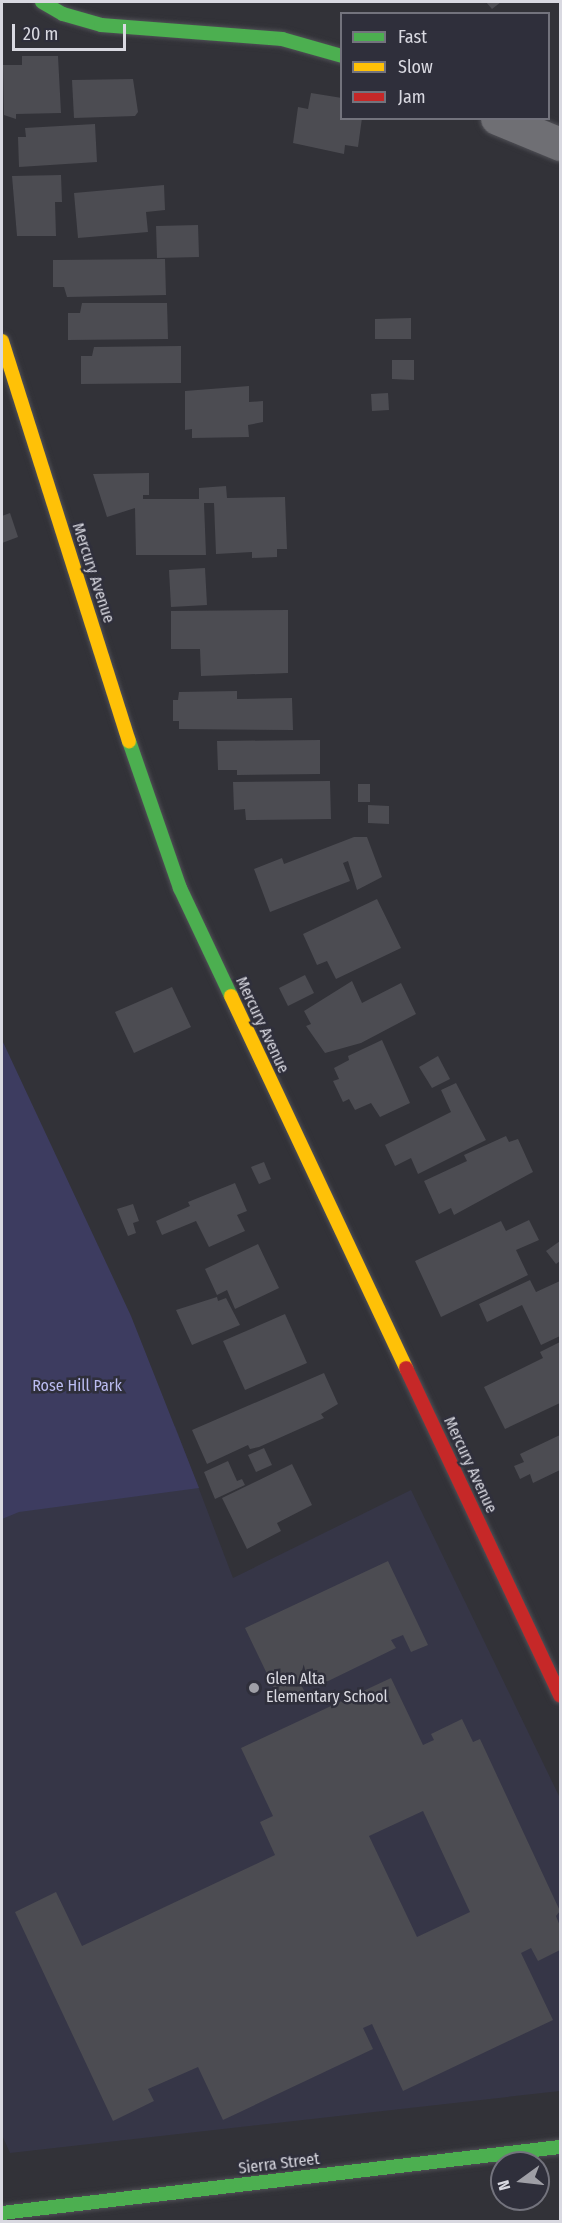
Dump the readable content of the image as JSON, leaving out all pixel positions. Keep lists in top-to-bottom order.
{
  "streets": {
    "street": ["Mercury Avenue", "Sierra Street"]
  },
  "parks": ["Rose Hill Park"],
  "places": ["Glen Alta Elementary School"],
  "legend": ["Fast", "Slow", "Jam"],
  "scale_bar": "20 m",
  "north": "left"
}
